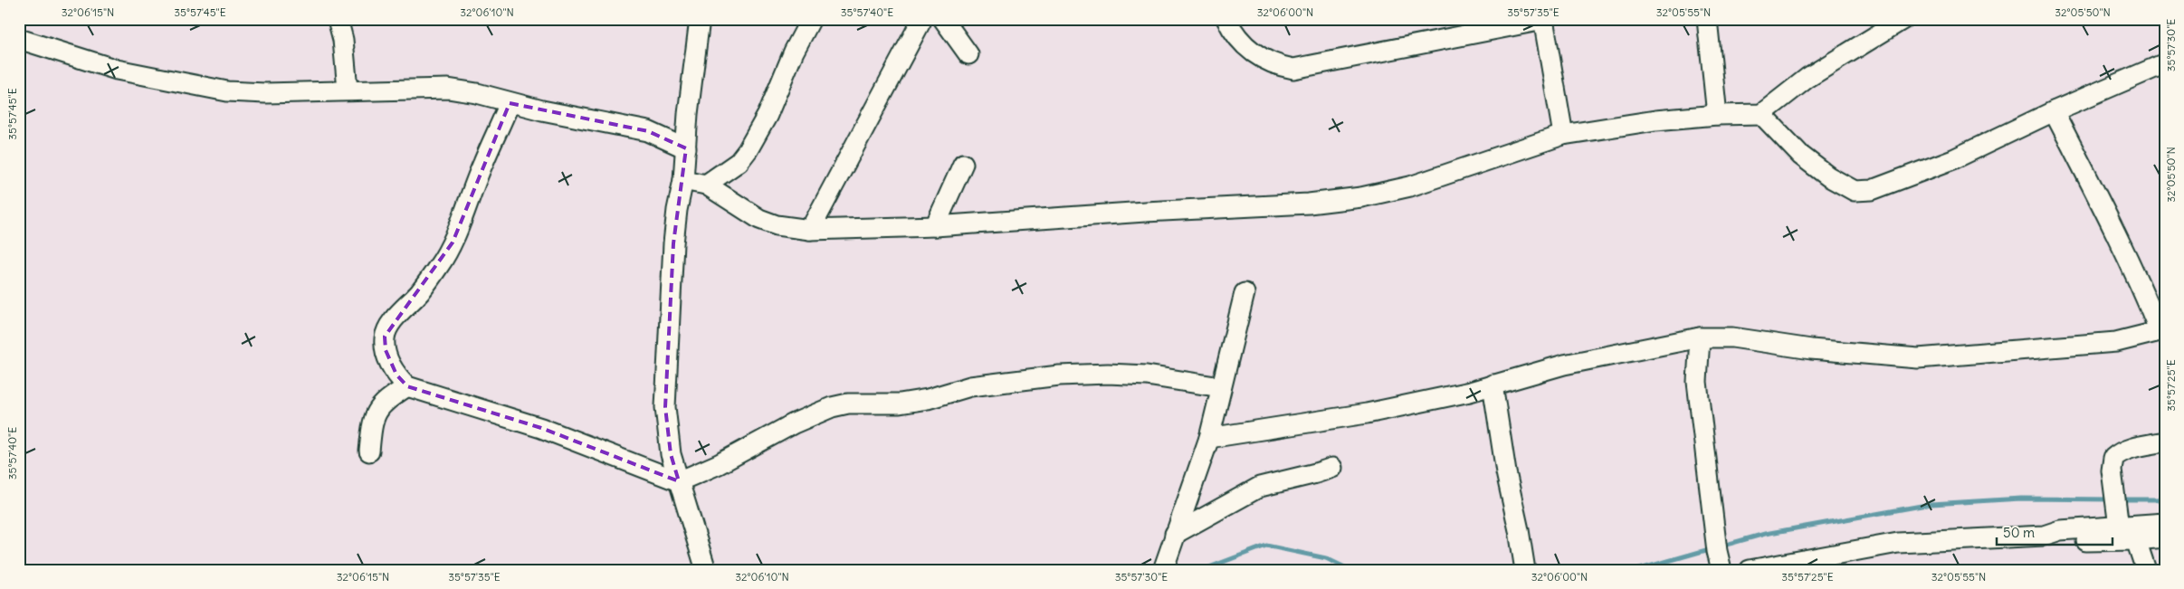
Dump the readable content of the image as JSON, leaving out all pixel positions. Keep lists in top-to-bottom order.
{
  "scale_bar": "50 m",
  "coordinates": [
    "32°06'15\"N",
    "35°57'45\"E",
    "32°06'10\"N",
    "35°57'40\"E",
    "32°06'00\"N",
    "35°57'35\"E",
    "32°05'55\"N",
    "32°05'50\"N",
    "35°57'30\"E",
    "35°57'25\"E"
  ]
}
